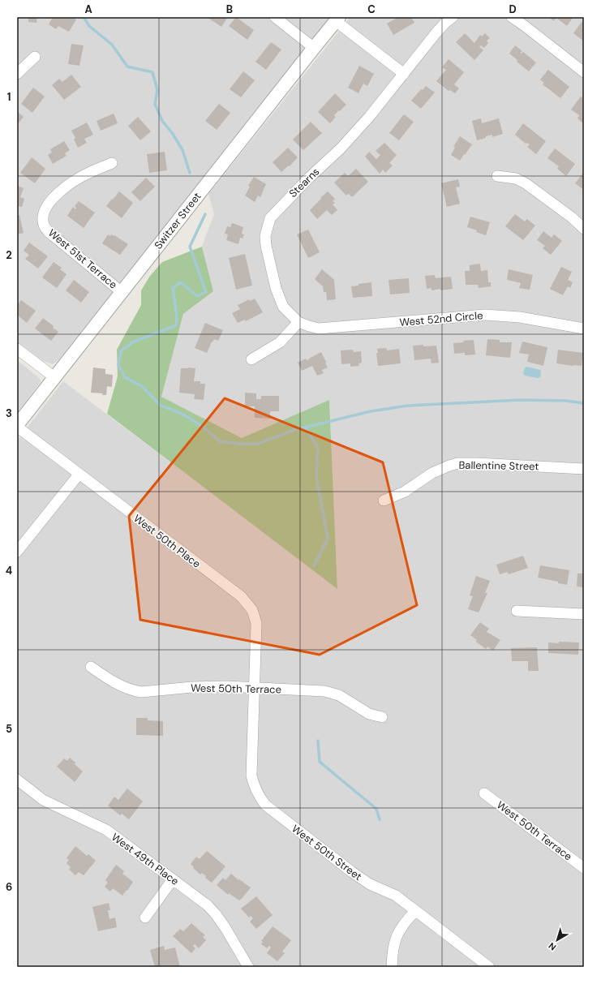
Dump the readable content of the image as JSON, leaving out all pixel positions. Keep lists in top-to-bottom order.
{
  "streets": {
    "street": [
      "Stearns",
      "Switzer Street",
      "West 51st Terrace",
      "West 52nd Circle",
      "Ballentine Street",
      "West 50th Place",
      "West 50th Terrace",
      "West 50th Street",
      "West 49th Place"
    ]
  },
  "crossings": [
    ["Stearns", "West 52nd Circle"],
    ["Switzer Street", "West 51st Terrace"],
    ["Switzer Street", "West 50th Place"],
    ["West 50th Place", "West 50th Terrace"],
    ["West 50th Place", "West 50th Street"],
    ["West 50th Terrace", "West 50th Street"]
  ],
  "north": "bottom left",
  "grid": {
    "columns": [
      "A",
      "B",
      "C",
      "D"
    ],
    "rows": [
      "1",
      "2",
      "3",
      "4",
      "5",
      "6"
    ]
  }
}
